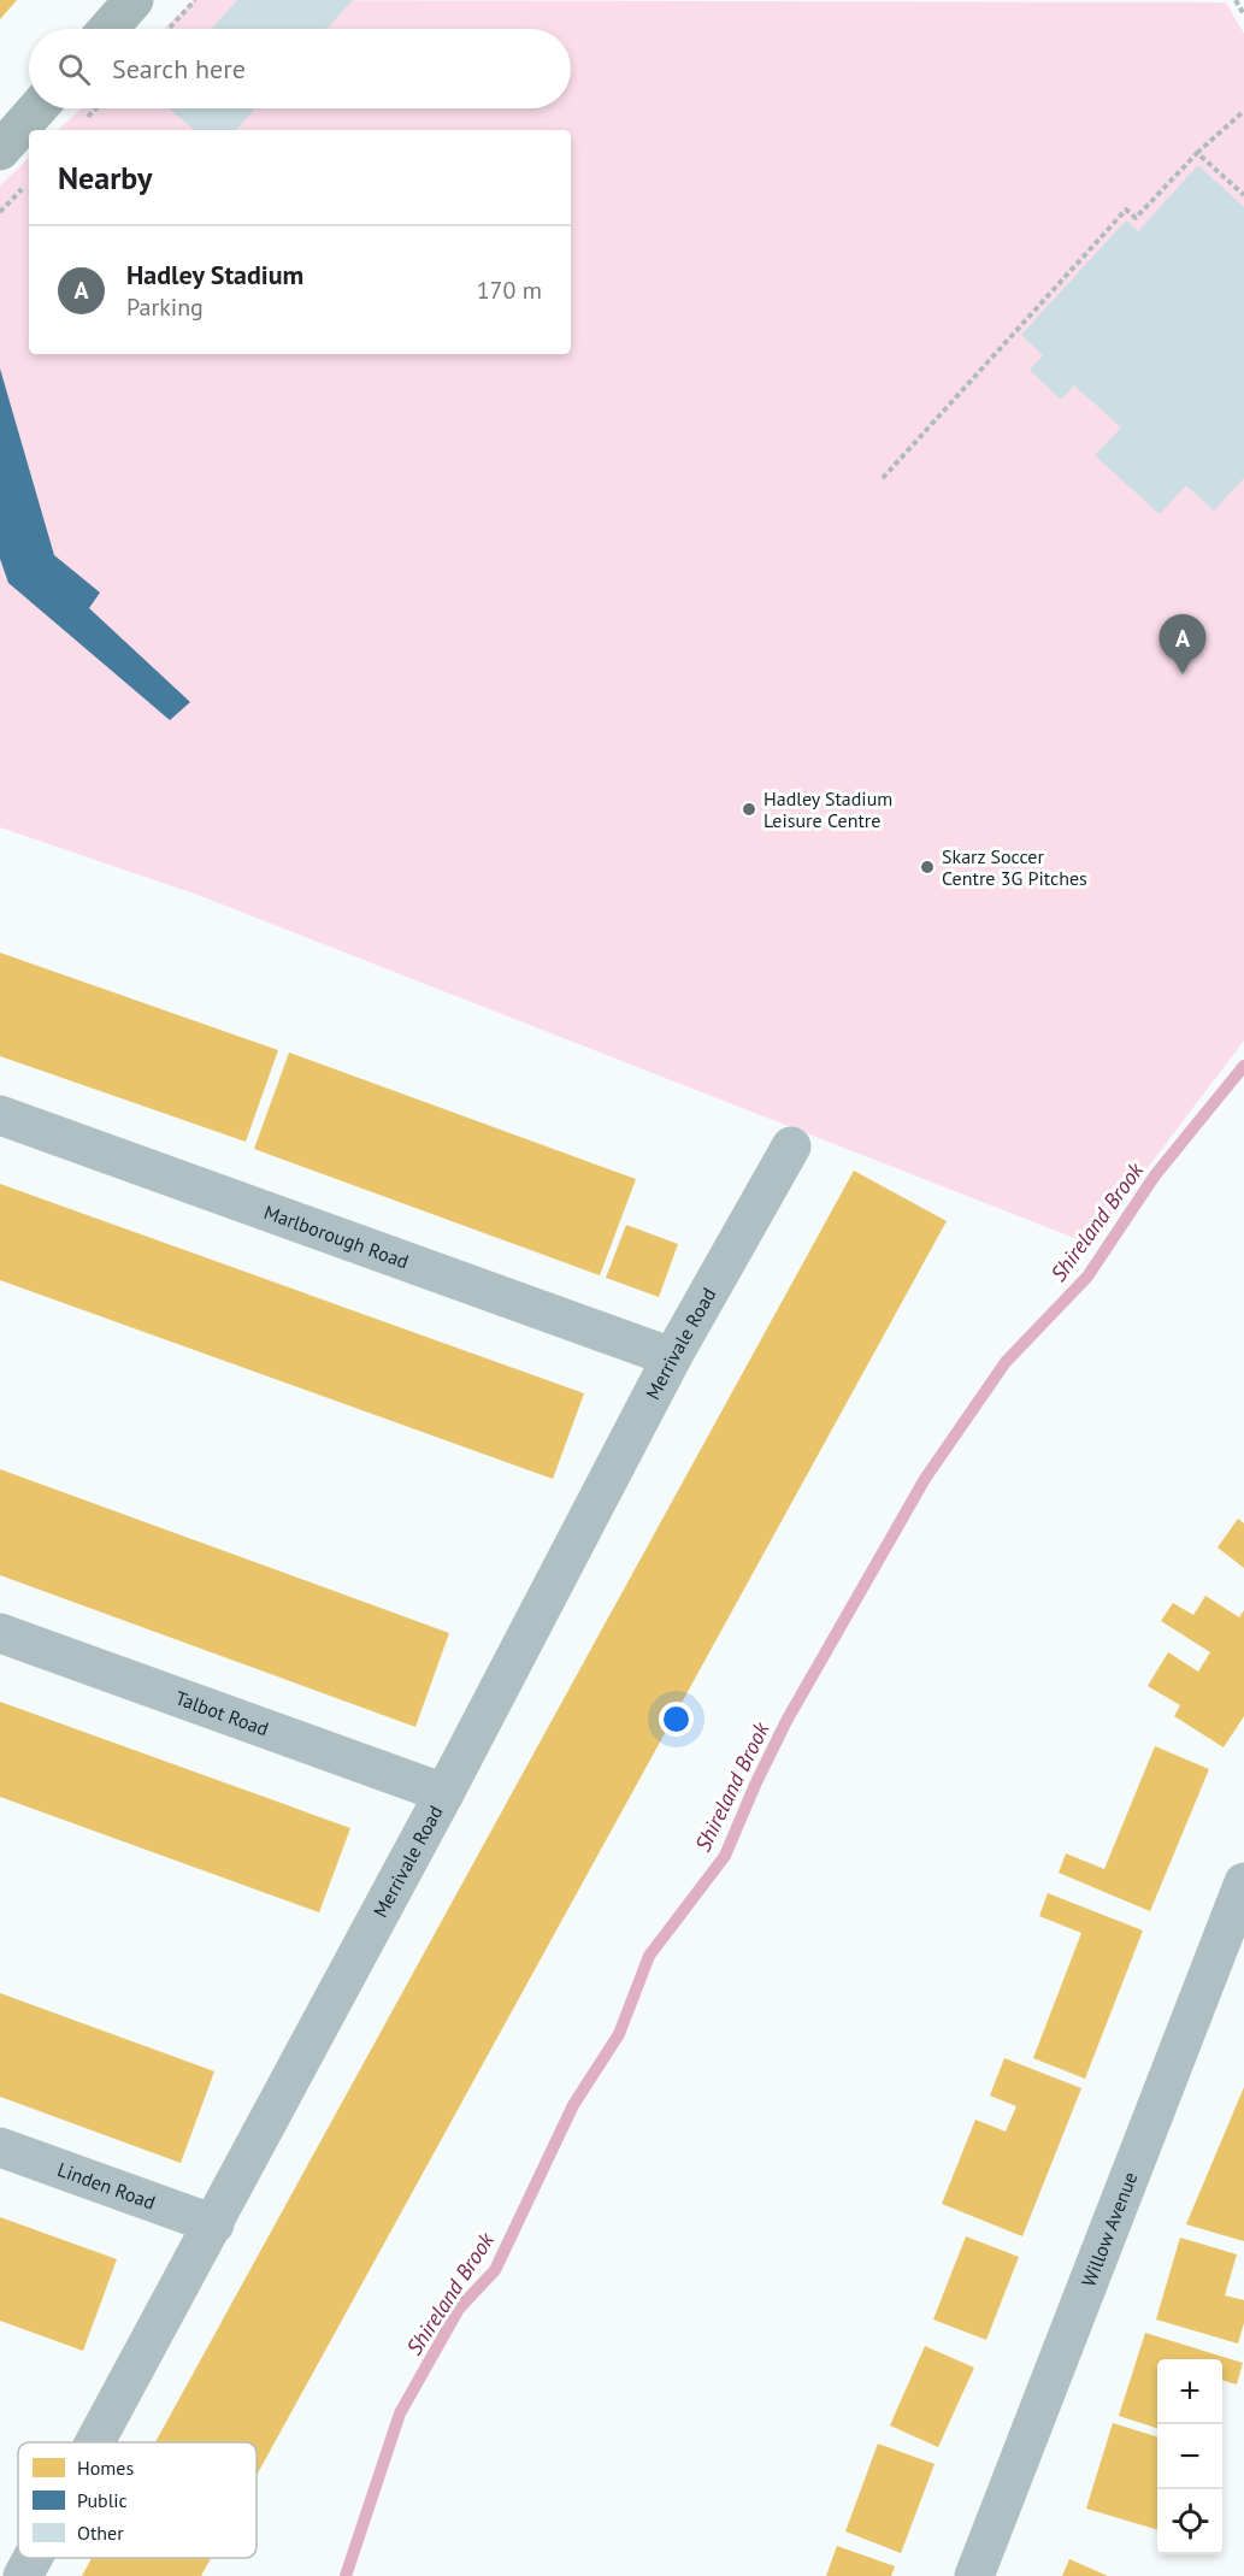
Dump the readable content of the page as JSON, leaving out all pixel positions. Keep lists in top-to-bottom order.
{
  "streets": {
    "street": [
      "Marlborough Road",
      "Merrivale Road",
      "Talbot Road",
      "Linden Road",
      "Willow Avenue"
    ]
  },
  "crossings": [
    ["Marlborough Road", "Merrivale Road"],
    ["Merrivale Road", "Talbot Road"],
    ["Merrivale Road", "Linden Road"]
  ],
  "water": ["Shireland Brook"],
  "places": ["Hadley Stadium Leisure Centre", "Skarz Soccer Centre 3G Pitches"],
  "legend": ["Homes", "Public", "Other"],
  "page": {
    "search": "Search here",
    "heading": "Nearby",
    "list": [
      {
        "mark": "A",
        "name": "Hadley Stadium",
        "note": "Parking",
        "value": "170 m"
      }
    ],
    "pins": "A",
    "map_buttons": ["+", "−"]
  }
}
